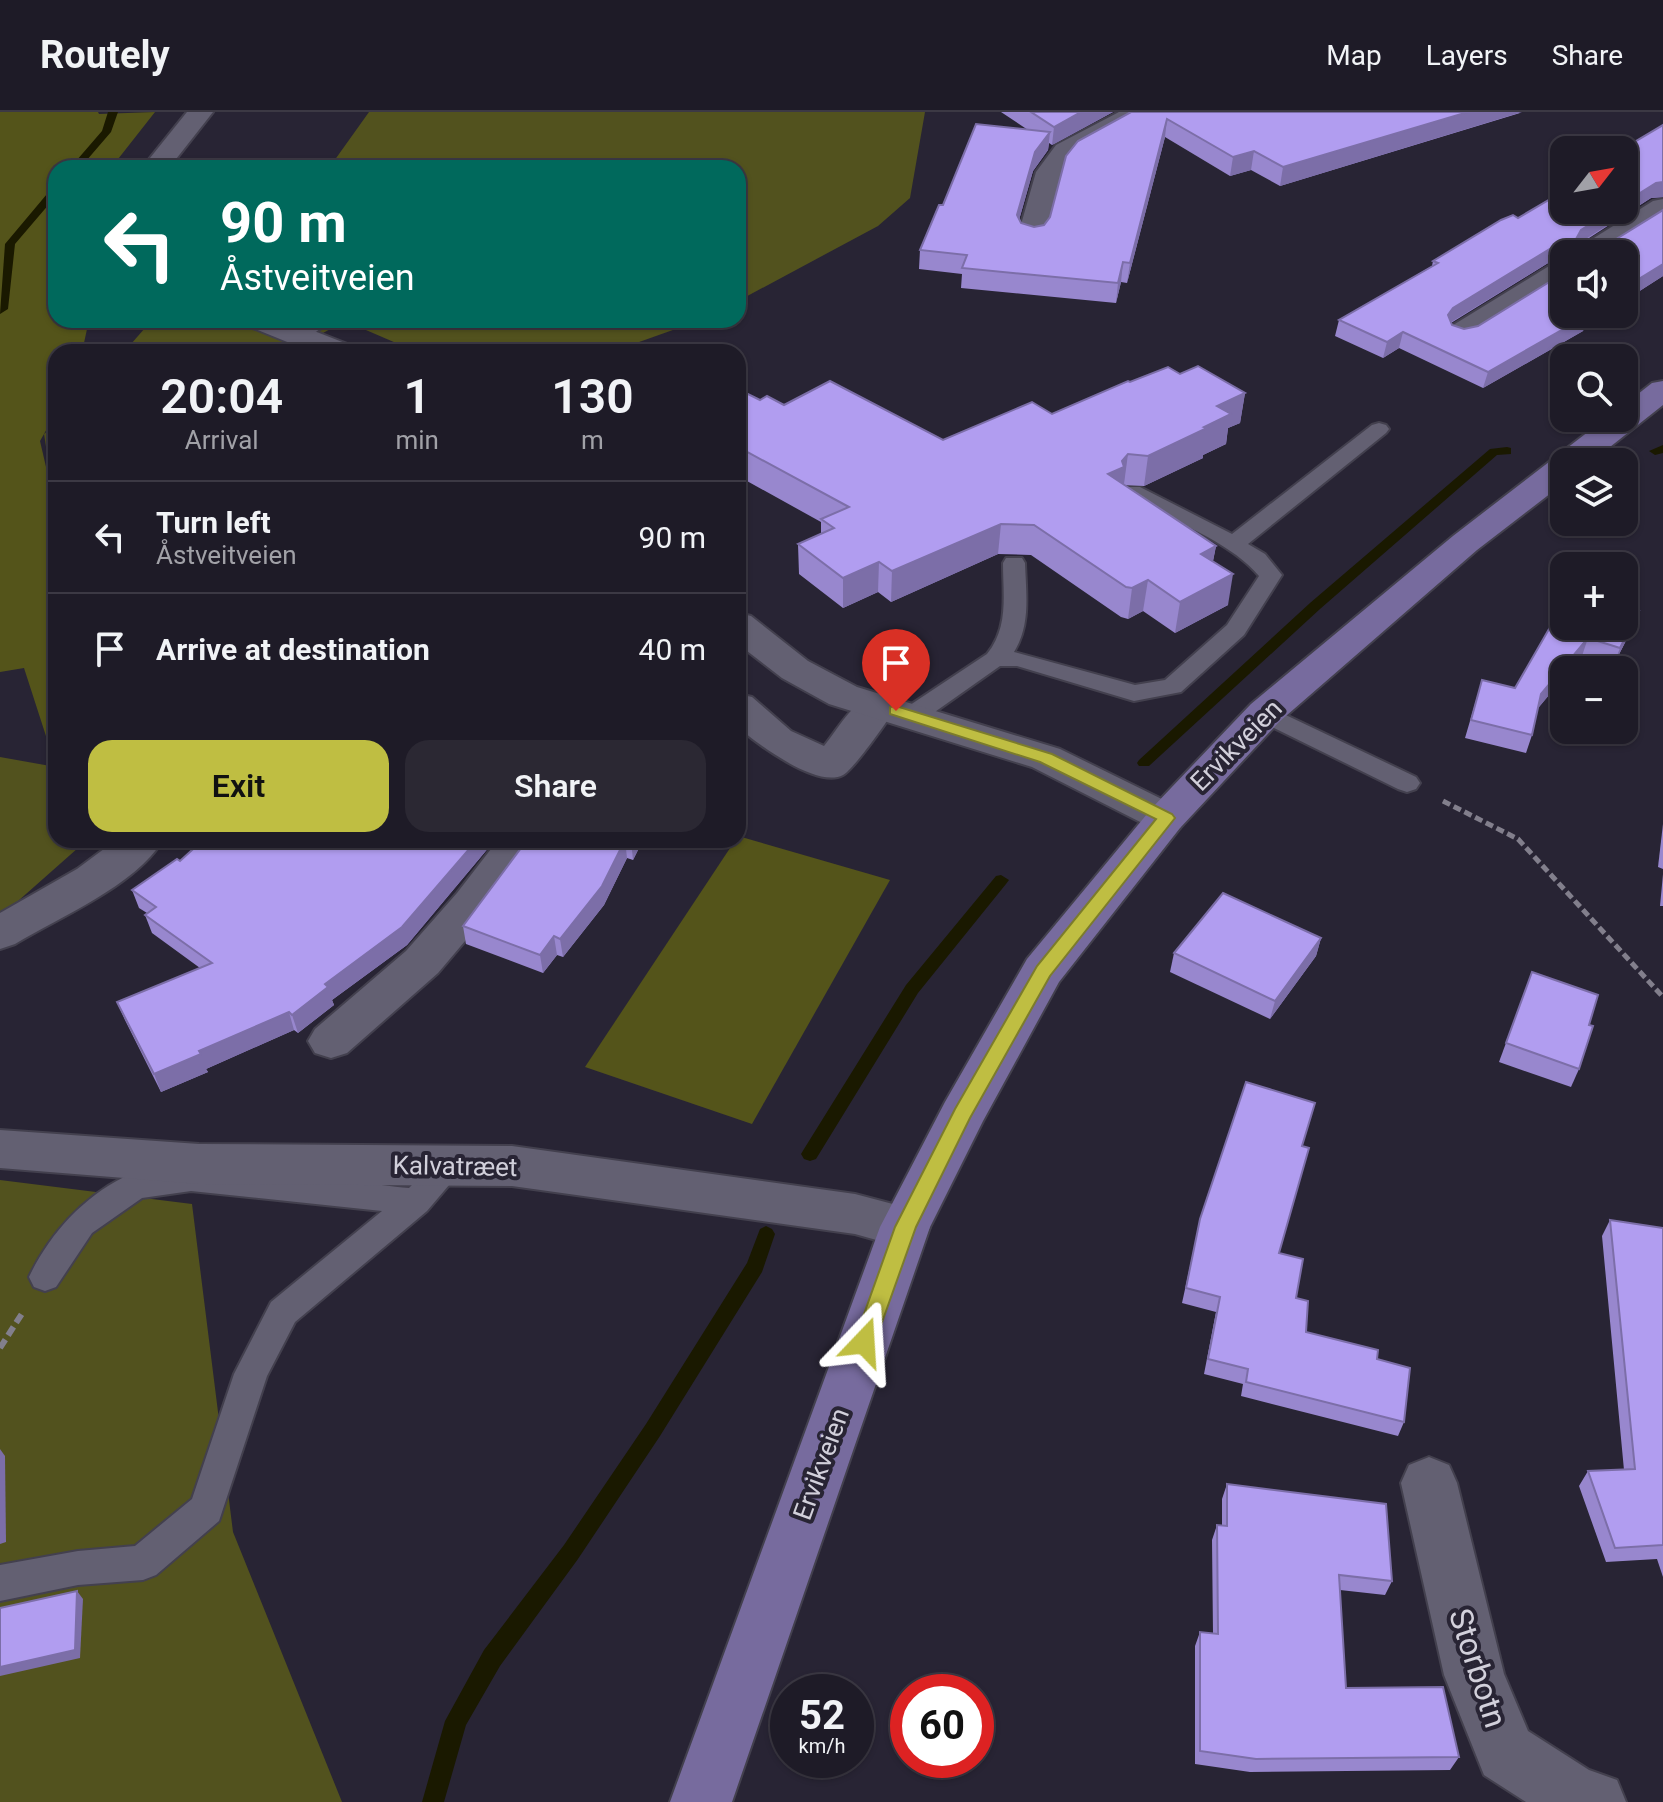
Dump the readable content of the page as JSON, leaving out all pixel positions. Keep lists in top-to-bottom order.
{
  "streets": {
    "main road": ["Ervikveien"],
    "street": ["Kalvatræet", "Storbotn"]
  },
  "crossings": [
    ["Ervikveien", "Kalvatræet"]
  ],
  "north": "top right",
  "page": {
    "header": "Routely",
    "nav": ["Map", "Layers", "Share"],
    "map_buttons": ["+", "−"],
    "turn": ["90 m", "Åstveitveien"],
    "eta": [
      "20:04",
      "Arrival",
      "1",
      "min",
      "130",
      "m"
    ],
    "list": [
      {
        "name": "Turn left",
        "note": "Åstveitveien",
        "value": "90 m"
      },
      {
        "name": "Arrive at destination",
        "value": "40 m"
      }
    ],
    "buttons": ["Exit", "Share"],
    "speed": "52 km/h",
    "limit": "60"
  }
}
